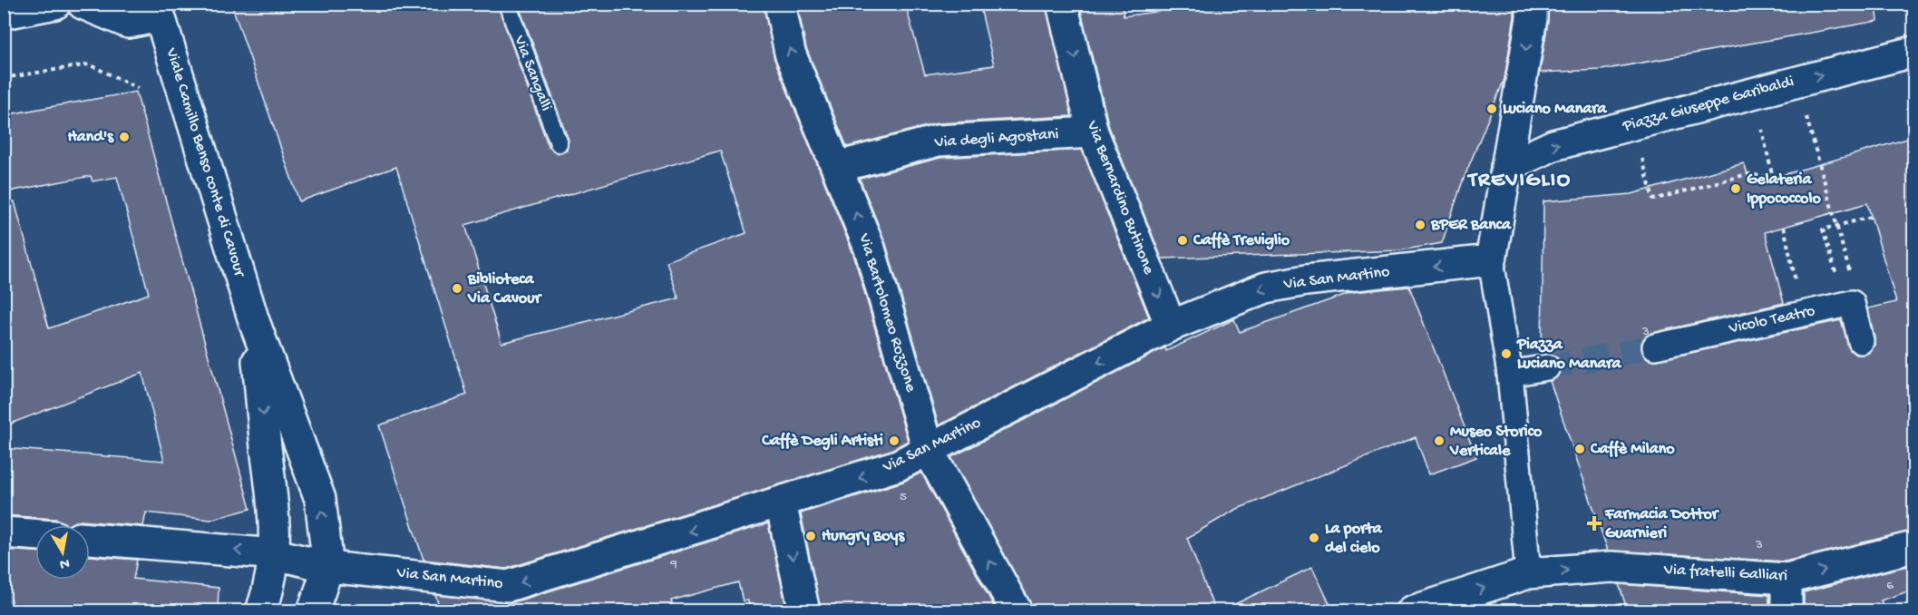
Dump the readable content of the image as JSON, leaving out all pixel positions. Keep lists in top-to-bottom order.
{
  "streets": {
    "street": [
      "Piazza Giuseppe Garibaldi",
      "Via degli Agostani",
      "Viale Camillo Benso conte di Cavour",
      "Via Bernardino Butinone",
      "Via San Martino",
      "Via Bartolomeo Rozzone",
      "Vicolo Teatro",
      "Via fratelli Galliari"
    ],
    "lane": ["Via Sangalli"]
  },
  "crossings": [
    ["Via degli Agostani", "Via Bernardino Butinone"],
    ["Via degli Agostani", "Via Bartolomeo Rozzone"],
    ["Viale Camillo Benso conte di Cavour", "Via San Martino"],
    ["Via Bernardino Butinone", "Via San Martino"],
    ["Via San Martino", "Via Bartolomeo Rozzone"]
  ],
  "one_way": [
    "Piazza Giuseppe Garibaldi",
    "Via Bernardino Butinone",
    "Via San Martino",
    "Via Bartolomeo Rozzone",
    "Via fratelli Galliari"
  ],
  "districts": ["TREVIGLIO"],
  "places": {
    "other": [
      "Luciano Manara",
      "Hand's",
      "Gelateria Ippococcolo",
      "BPER Banca",
      "Caffè Treviglio",
      "Biblioteca Via Cavour",
      "Piazza Luciano Manara",
      "Caffè Degli Artisti",
      "Museo Storico Verticale",
      "Caffè Milano",
      "Hungry Boys",
      "La porta del cielo"
    ],
    "health": ["Farmacia Dottor Guarnieri"]
  },
  "house_numbers": [
    "3",
    "5",
    "3",
    "9",
    "6"
  ],
  "north": "bottom"
}
